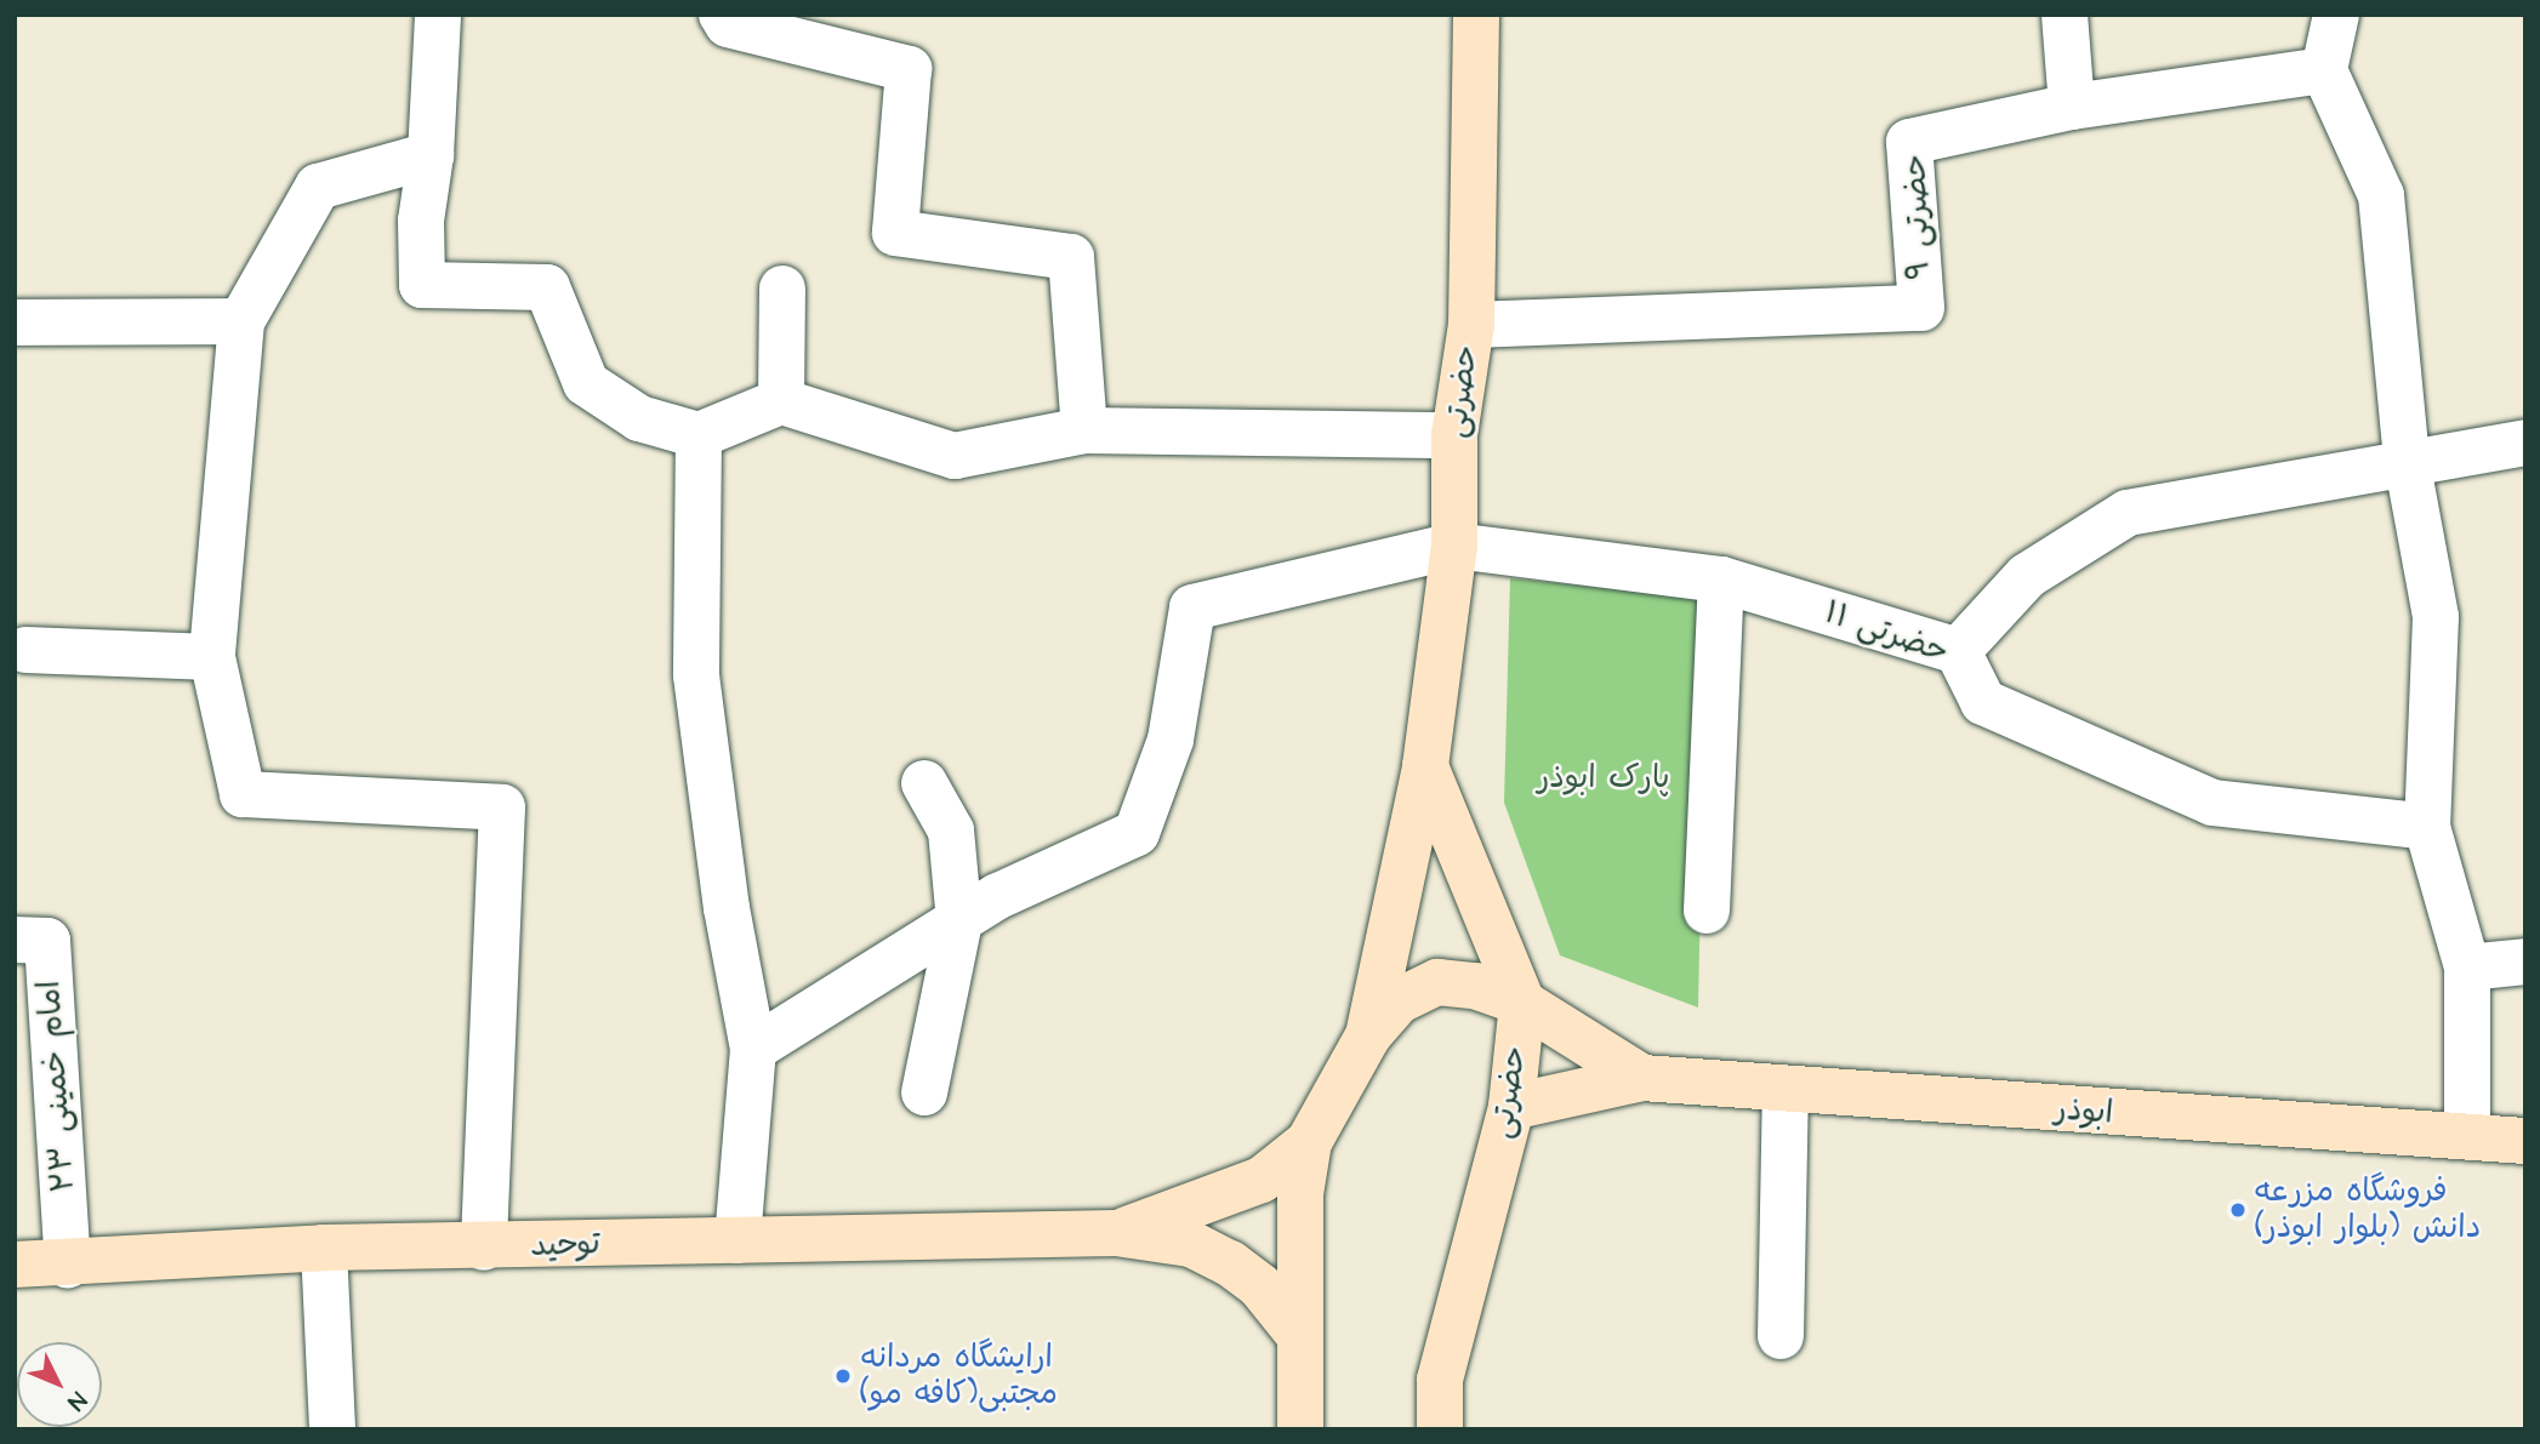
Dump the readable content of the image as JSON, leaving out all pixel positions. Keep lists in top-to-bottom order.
{
  "streets": {
    "main road": ["حضرتی", "ابوذر", "توحید"],
    "street": ["حضرتی ۹", "حضرتی ۱۱", "امام خمینی ۲۳"]
  },
  "crossings": [
    ["حضرتی ۹", "حضرتی"],
    ["حضرتی", "حضرتی ۱۱"],
    ["حضرتی", "توحید"],
    ["امام خمینی ۲۳", "توحید"]
  ],
  "parks": ["پارک ابوذر"],
  "places": ["فروشگاه مزرعه دانش (بلوار ابوذر)", "ارایشگاه مردانه مجتبی(کافه مو)"],
  "north": "bottom right"
}
